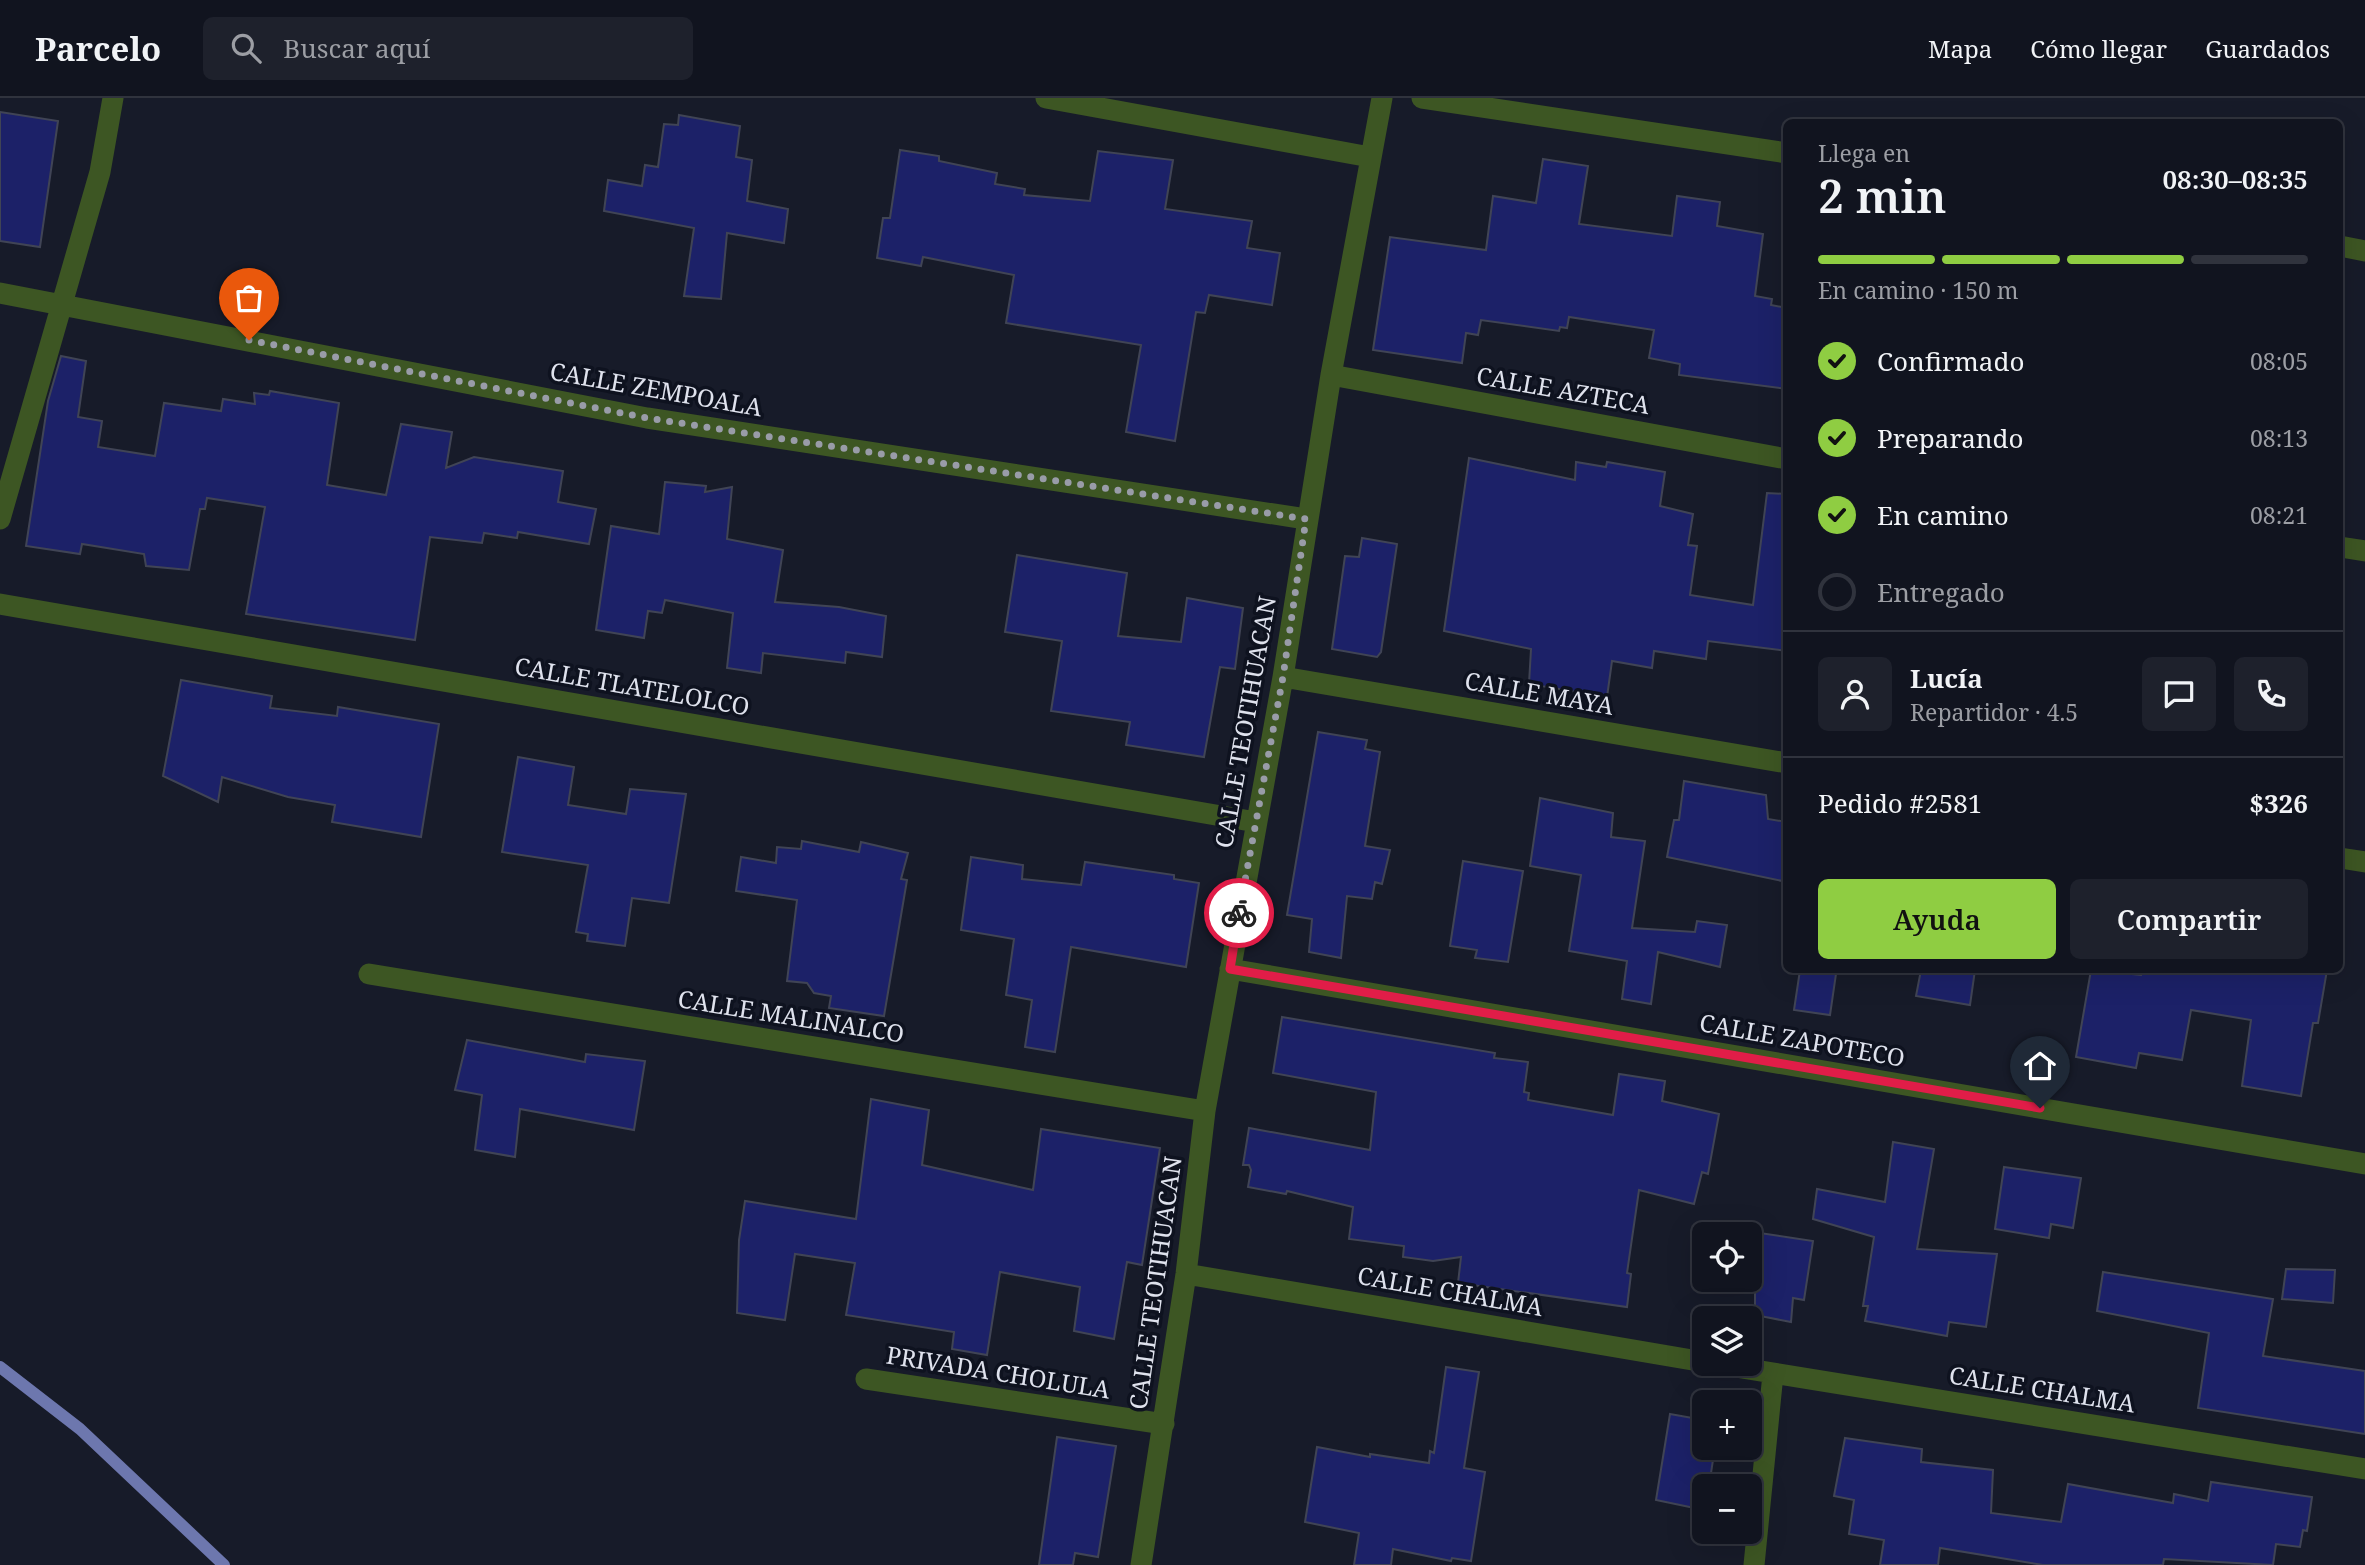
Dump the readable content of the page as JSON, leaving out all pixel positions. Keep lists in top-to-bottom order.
{
  "streets": {
    "street": [
      "CALLE ZEMPOALA",
      "CALLE AZTECA",
      "CALLE TLATELOLCO",
      "CALLE MAYA",
      "CALLE TEOTIHUACAN",
      "CALLE MALINALCO",
      "CALLE ZAPOTECO",
      "CALLE CHALMA",
      "PRIVADA CHOLULA"
    ]
  },
  "crossings": [
    ["CALLE ZEMPOALA", "CALLE TEOTIHUACAN"],
    ["CALLE AZTECA", "CALLE TEOTIHUACAN"],
    ["CALLE TLATELOLCO", "CALLE TEOTIHUACAN"],
    ["CALLE MAYA", "CALLE TEOTIHUACAN"],
    ["CALLE TEOTIHUACAN", "CALLE MALINALCO"],
    ["CALLE TEOTIHUACAN", "CALLE ZAPOTECO"],
    ["CALLE TEOTIHUACAN", "CALLE CHALMA"],
    ["CALLE TEOTIHUACAN", "PRIVADA CHOLULA"]
  ],
  "page": {
    "header": "Parcelo",
    "search": "Buscar aquí",
    "nav": ["Mapa", "Cómo llegar", "Guardados"],
    "heading": ["2 min", "Llega en", "08:30–08:35"],
    "panel": [
      "Lucía",
      "Repartidor · 4.5",
      "Pedido #2581",
      "$326"
    ],
    "bar": "En camino · 150 m",
    "list": [
      ["Confirmado", "08:05"],
      ["Preparando", "08:13"],
      ["En camino", "08:21"],
      "Entregado"
    ],
    "buttons": ["Ayuda", "Compartir"],
    "map_buttons": ["+", "−"]
  }
}
